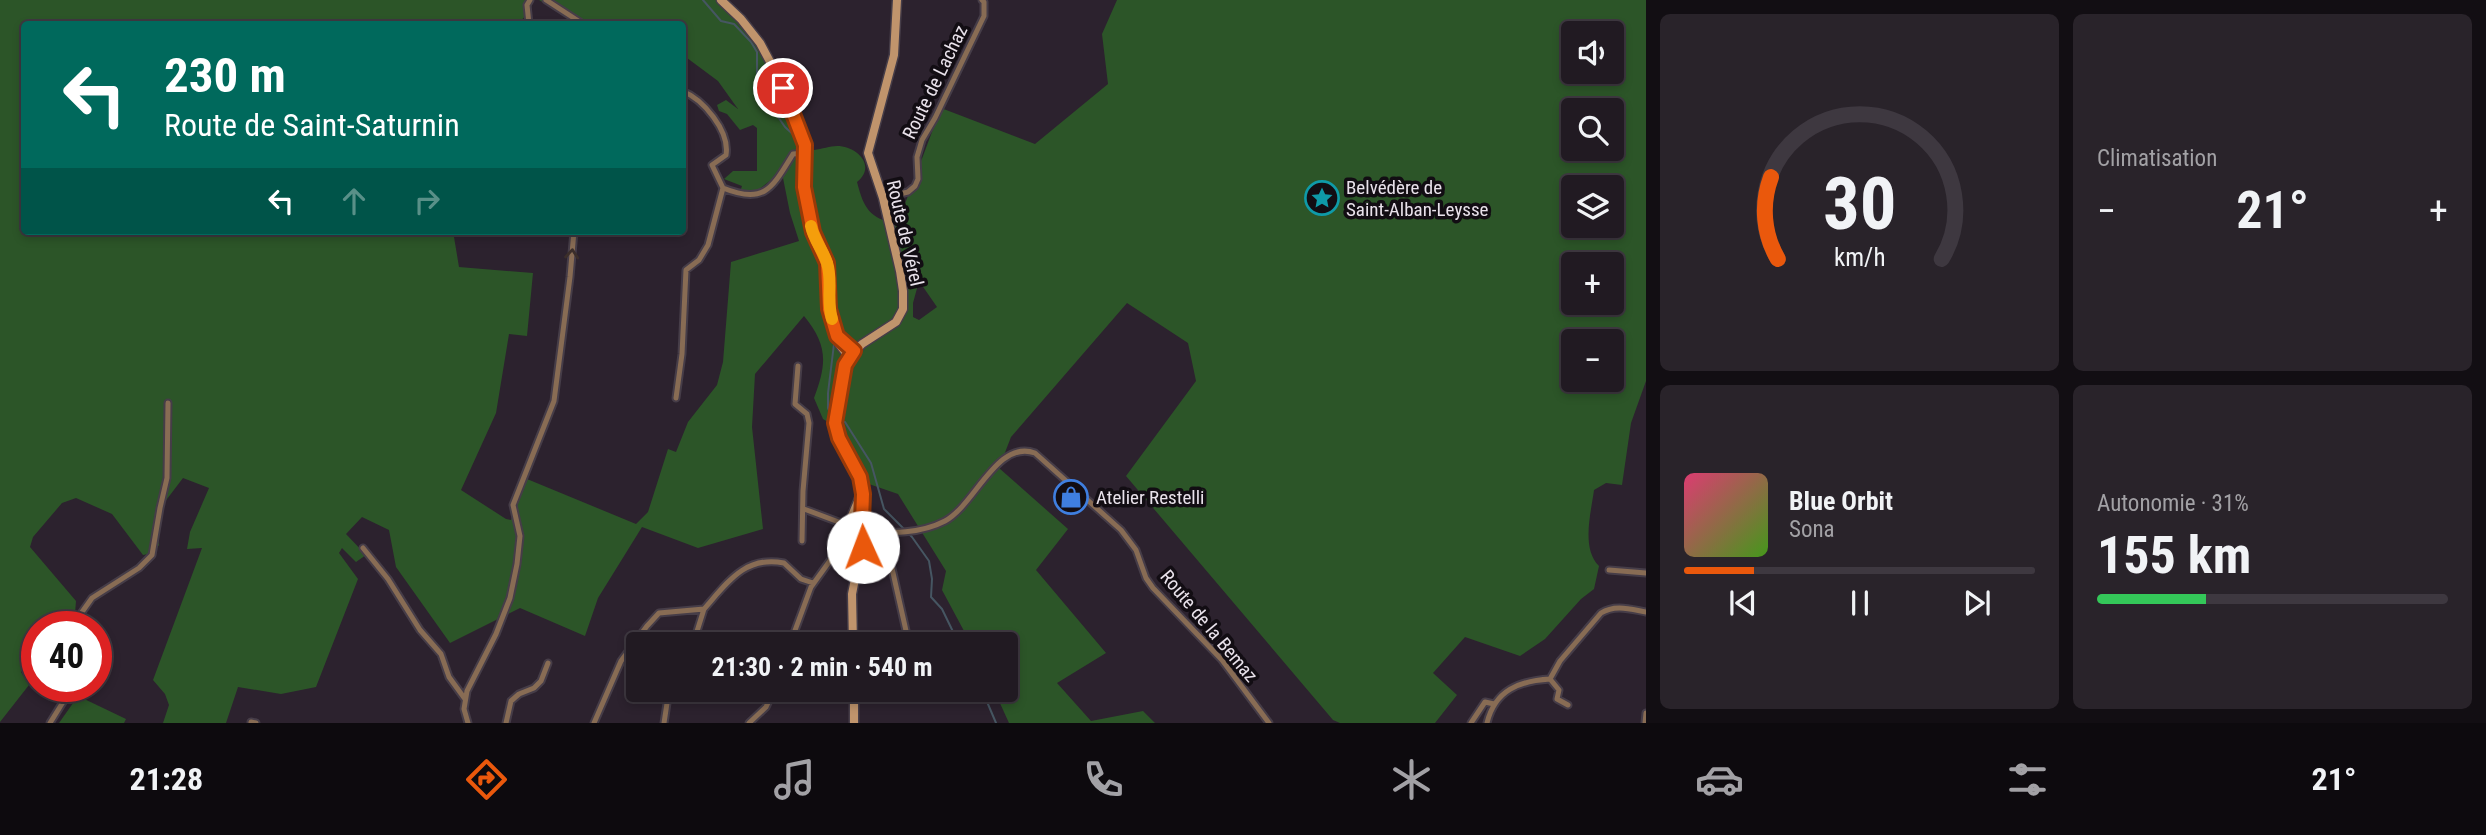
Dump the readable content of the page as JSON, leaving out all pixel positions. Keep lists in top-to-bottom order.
{
  "streets": {
    "street": ["Route de Lachaz", "Route de Vérel", "Route de la Bemaz"]
  },
  "crossings": [
    ["Route de Lachaz", "Route de Vérel"]
  ],
  "places": {
    "place": ["Belvédère de Saint-Alban-Leysse"],
    "shop": ["Atelier Restelli"]
  },
  "page": {
    "tile": [
      "Climatisation",
      ["Autonomie · 31%", "155 km"]
    ],
    "map_buttons": ["+", "−"],
    "turn": ["230 m", "Route de Saint-Saturnin"],
    "heat": ["−", "21°", "+"],
    "song": ["Blue Orbit", "Sona"],
    "limit": "40",
    "trip": "21:30 · 2 min · 540 m",
    "tabs": ["21:28", "21°"],
    "gauge": ["30", "km/h"]
  }
}
